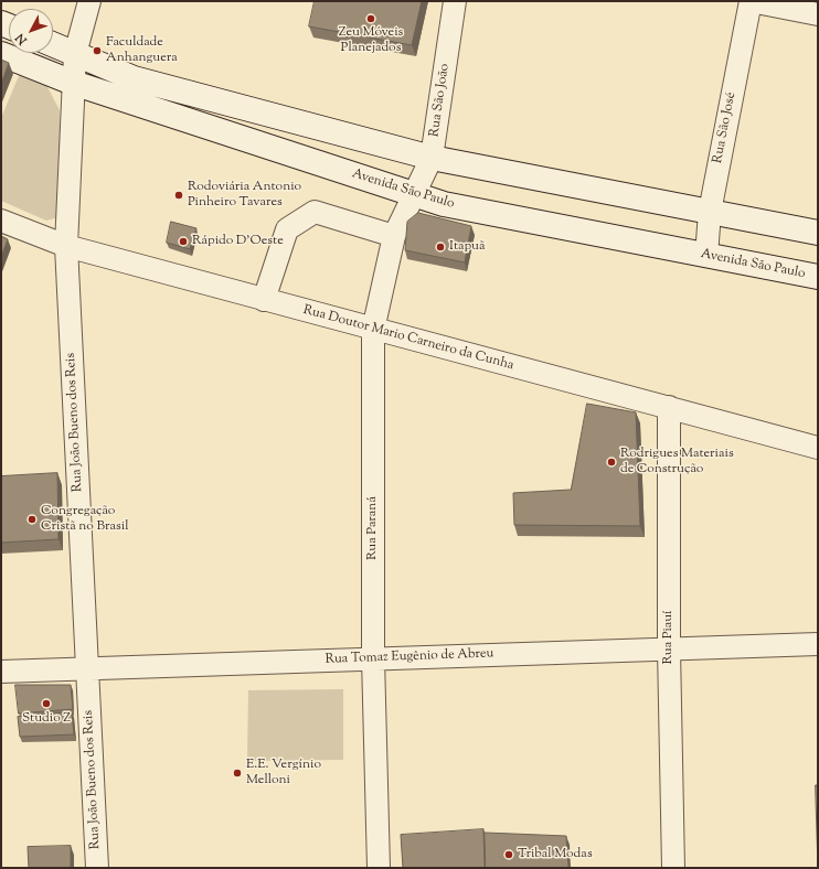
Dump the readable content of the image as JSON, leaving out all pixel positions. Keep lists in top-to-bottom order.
{
  "streets": {
    "main road": ["Avenida São Paulo"],
    "street": [
      "Rua São João",
      "Rua São José",
      "Rua Doutor Mario Carneiro da Cunha",
      "Rua João Bueno dos Reis",
      "Rua Paraná",
      "Rua Piauí",
      "Rua Tomaz Eugênio de Abreu"
    ]
  },
  "crossings": [
    ["Rua São João", "Avenida São Paulo"],
    ["Rua São João", "Rua Paraná"],
    ["Rua São José", "Avenida São Paulo"],
    ["Avenida São Paulo", "Rua João Bueno dos Reis"],
    ["Avenida São Paulo", "Rua Paraná"],
    ["Rua Doutor Mario Carneiro da Cunha", "Rua João Bueno dos Reis"],
    ["Rua Doutor Mario Carneiro da Cunha", "Rua Paraná"],
    ["Rua Doutor Mario Carneiro da Cunha", "Rua Piauí"],
    ["Rua João Bueno dos Reis", "Rua Tomaz Eugênio de Abreu"],
    ["Rua Paraná", "Rua Tomaz Eugênio de Abreu"],
    ["Rua Piauí", "Rua Tomaz Eugênio de Abreu"]
  ],
  "places": [
    "Zeu Móveis Planejados",
    "Faculdade Anhanguera",
    "Rodoviária Antonio Pinheiro Tavares",
    "Rápido D'Oeste",
    "Itapuã",
    "Rodrigues Materiais de Construção",
    "Congregação Cristã no Brasil",
    "Studio Z",
    "E.E. Vergínio Melloni",
    "Tribal Modas"
  ],
  "north": "bottom left"
}
